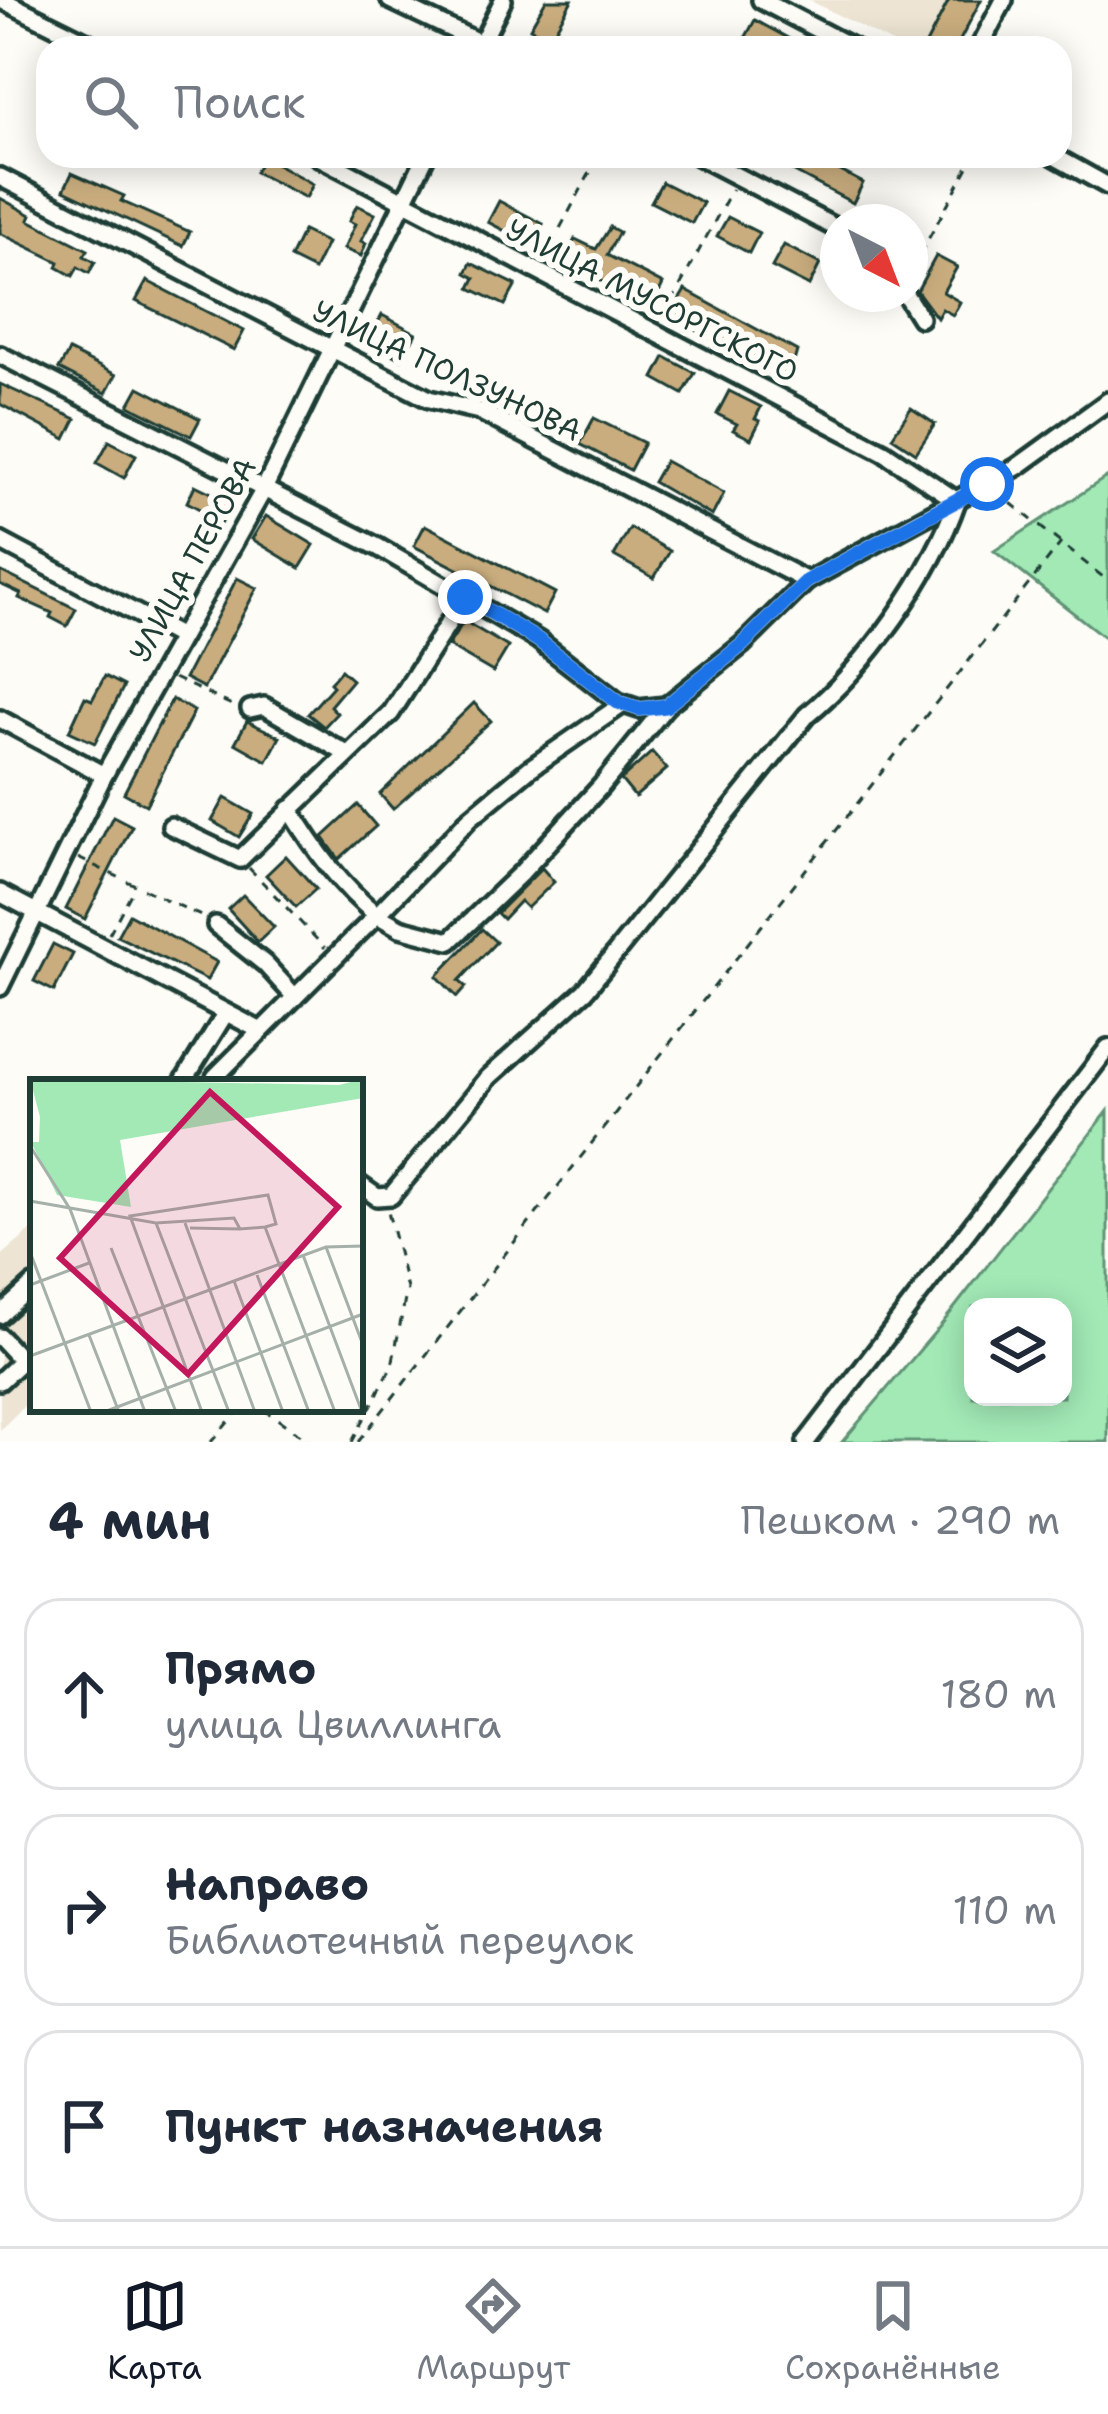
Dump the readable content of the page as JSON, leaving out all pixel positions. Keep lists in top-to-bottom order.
{
  "streets": {
    "street": ["УЛИЦА МУСОРГСКОГО", "УЛИЦА ПОЛЗУНОВА", "УЛИЦА ПЕРОВА"]
  },
  "crossings": [
    ["УЛИЦА МУСОРГСКОГО", "УЛИЦА ПЕРОВА"],
    ["УЛИЦА ПОЛЗУНОВА", "УЛИЦА ПЕРОВА"]
  ],
  "north": "bottom right",
  "page": {
    "search": "Поиск",
    "heading": ["4 мин", "Пешком · 290 m"],
    "list": [
      ["Прямо", "улица Цвиллинга", "180 m"],
      ["Направо", "Библиотечный переулок", "110 m"],
      "Пункт назначения"
    ],
    "nav": ["Карта", "Маршрут", "Сохранённые"]
  }
}
